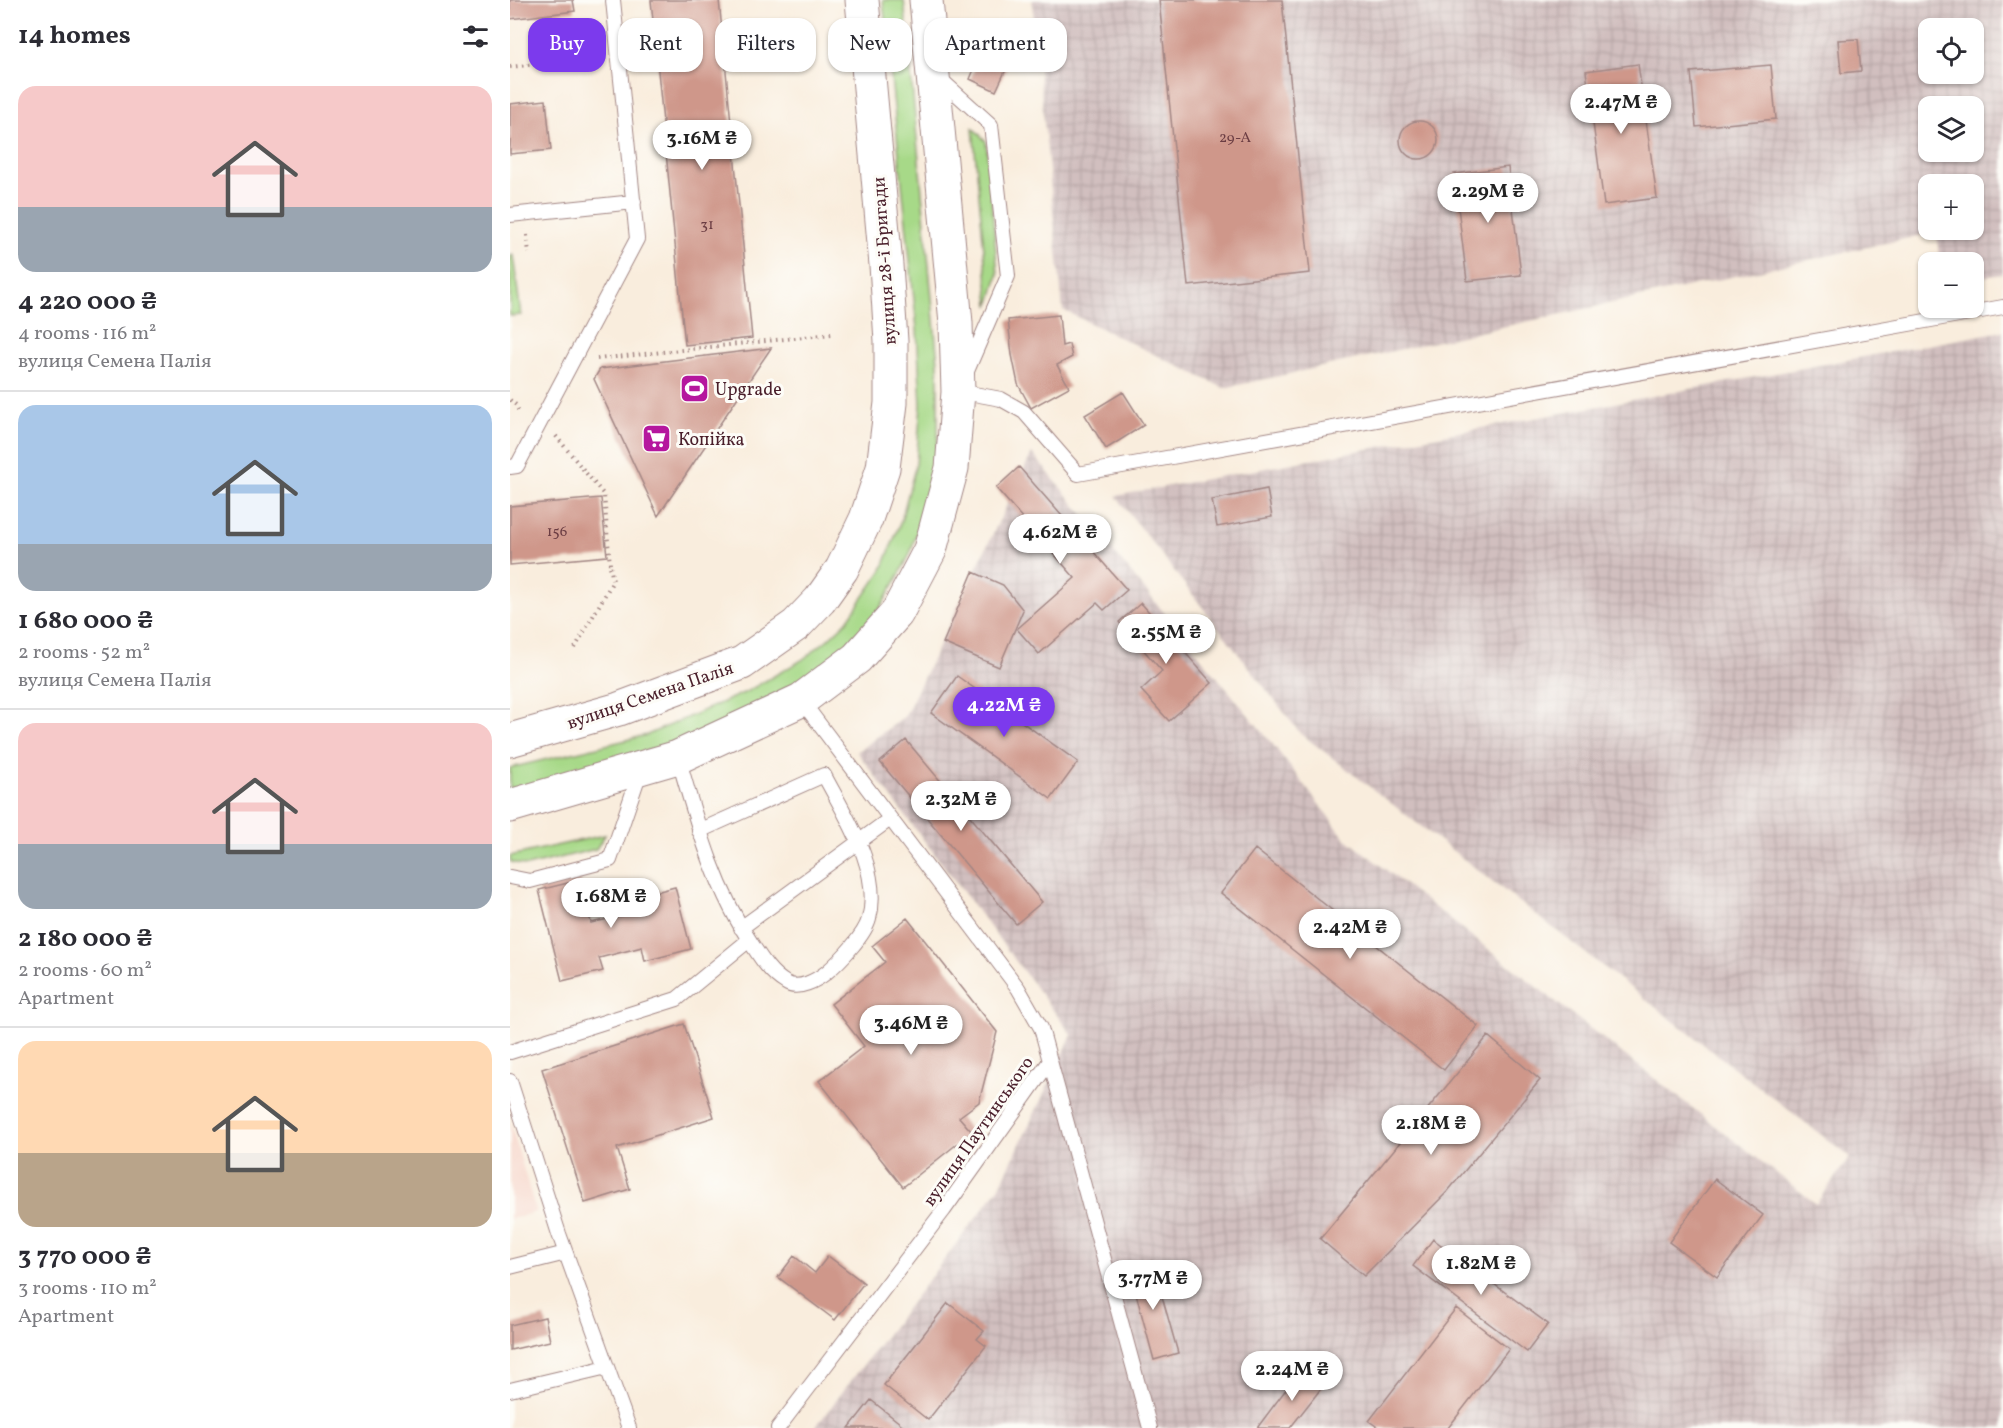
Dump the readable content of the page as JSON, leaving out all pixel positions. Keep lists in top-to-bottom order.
{
  "streets": {
    "main road": ["вулиця 28-ї Бригади", "вулиця Семена Палія"],
    "lane": ["вулиця Паутинського"]
  },
  "crossings": [
    ["вулиця 28-ї Бригади", "вулиця Семена Палія"]
  ],
  "places": {
    "sports": ["Upgrade"],
    "supermarket": ["Копійка"]
  },
  "house_numbers": ["29-А", "31", "156"],
  "page": {
    "heading": "14 homes",
    "map_buttons": ["+", "−"],
    "chip": [
      "Buy",
      "Rent",
      "Filters",
      "New",
      "Apartment"
    ],
    "list": [
      {
        "name": "4 220 000 ₴",
        "note": "4 rooms · 116 m² · вулиця Семена Палія"
      },
      {
        "name": "1 680 000 ₴",
        "note": "2 rooms · 52 m² · вулиця Семена Палія"
      },
      {
        "name": "2 180 000 ₴",
        "note": "2 rooms · 60 m² · Apartment"
      },
      {
        "name": "3 770 000 ₴",
        "note": "3 rooms · 110 m² · Apartment"
      }
    ],
    "price": [
      "2.47M ₴",
      "3.16M ₴",
      "2.29M ₴",
      "4.62M ₴",
      "2.55M ₴",
      "4.22M ₴",
      "2.32M ₴",
      "1.68M ₴",
      "2.42M ₴",
      "3.46M ₴",
      "2.18M ₴",
      "1.82M ₴",
      "3.77M ₴",
      "2.24M ₴"
    ]
  }
}
